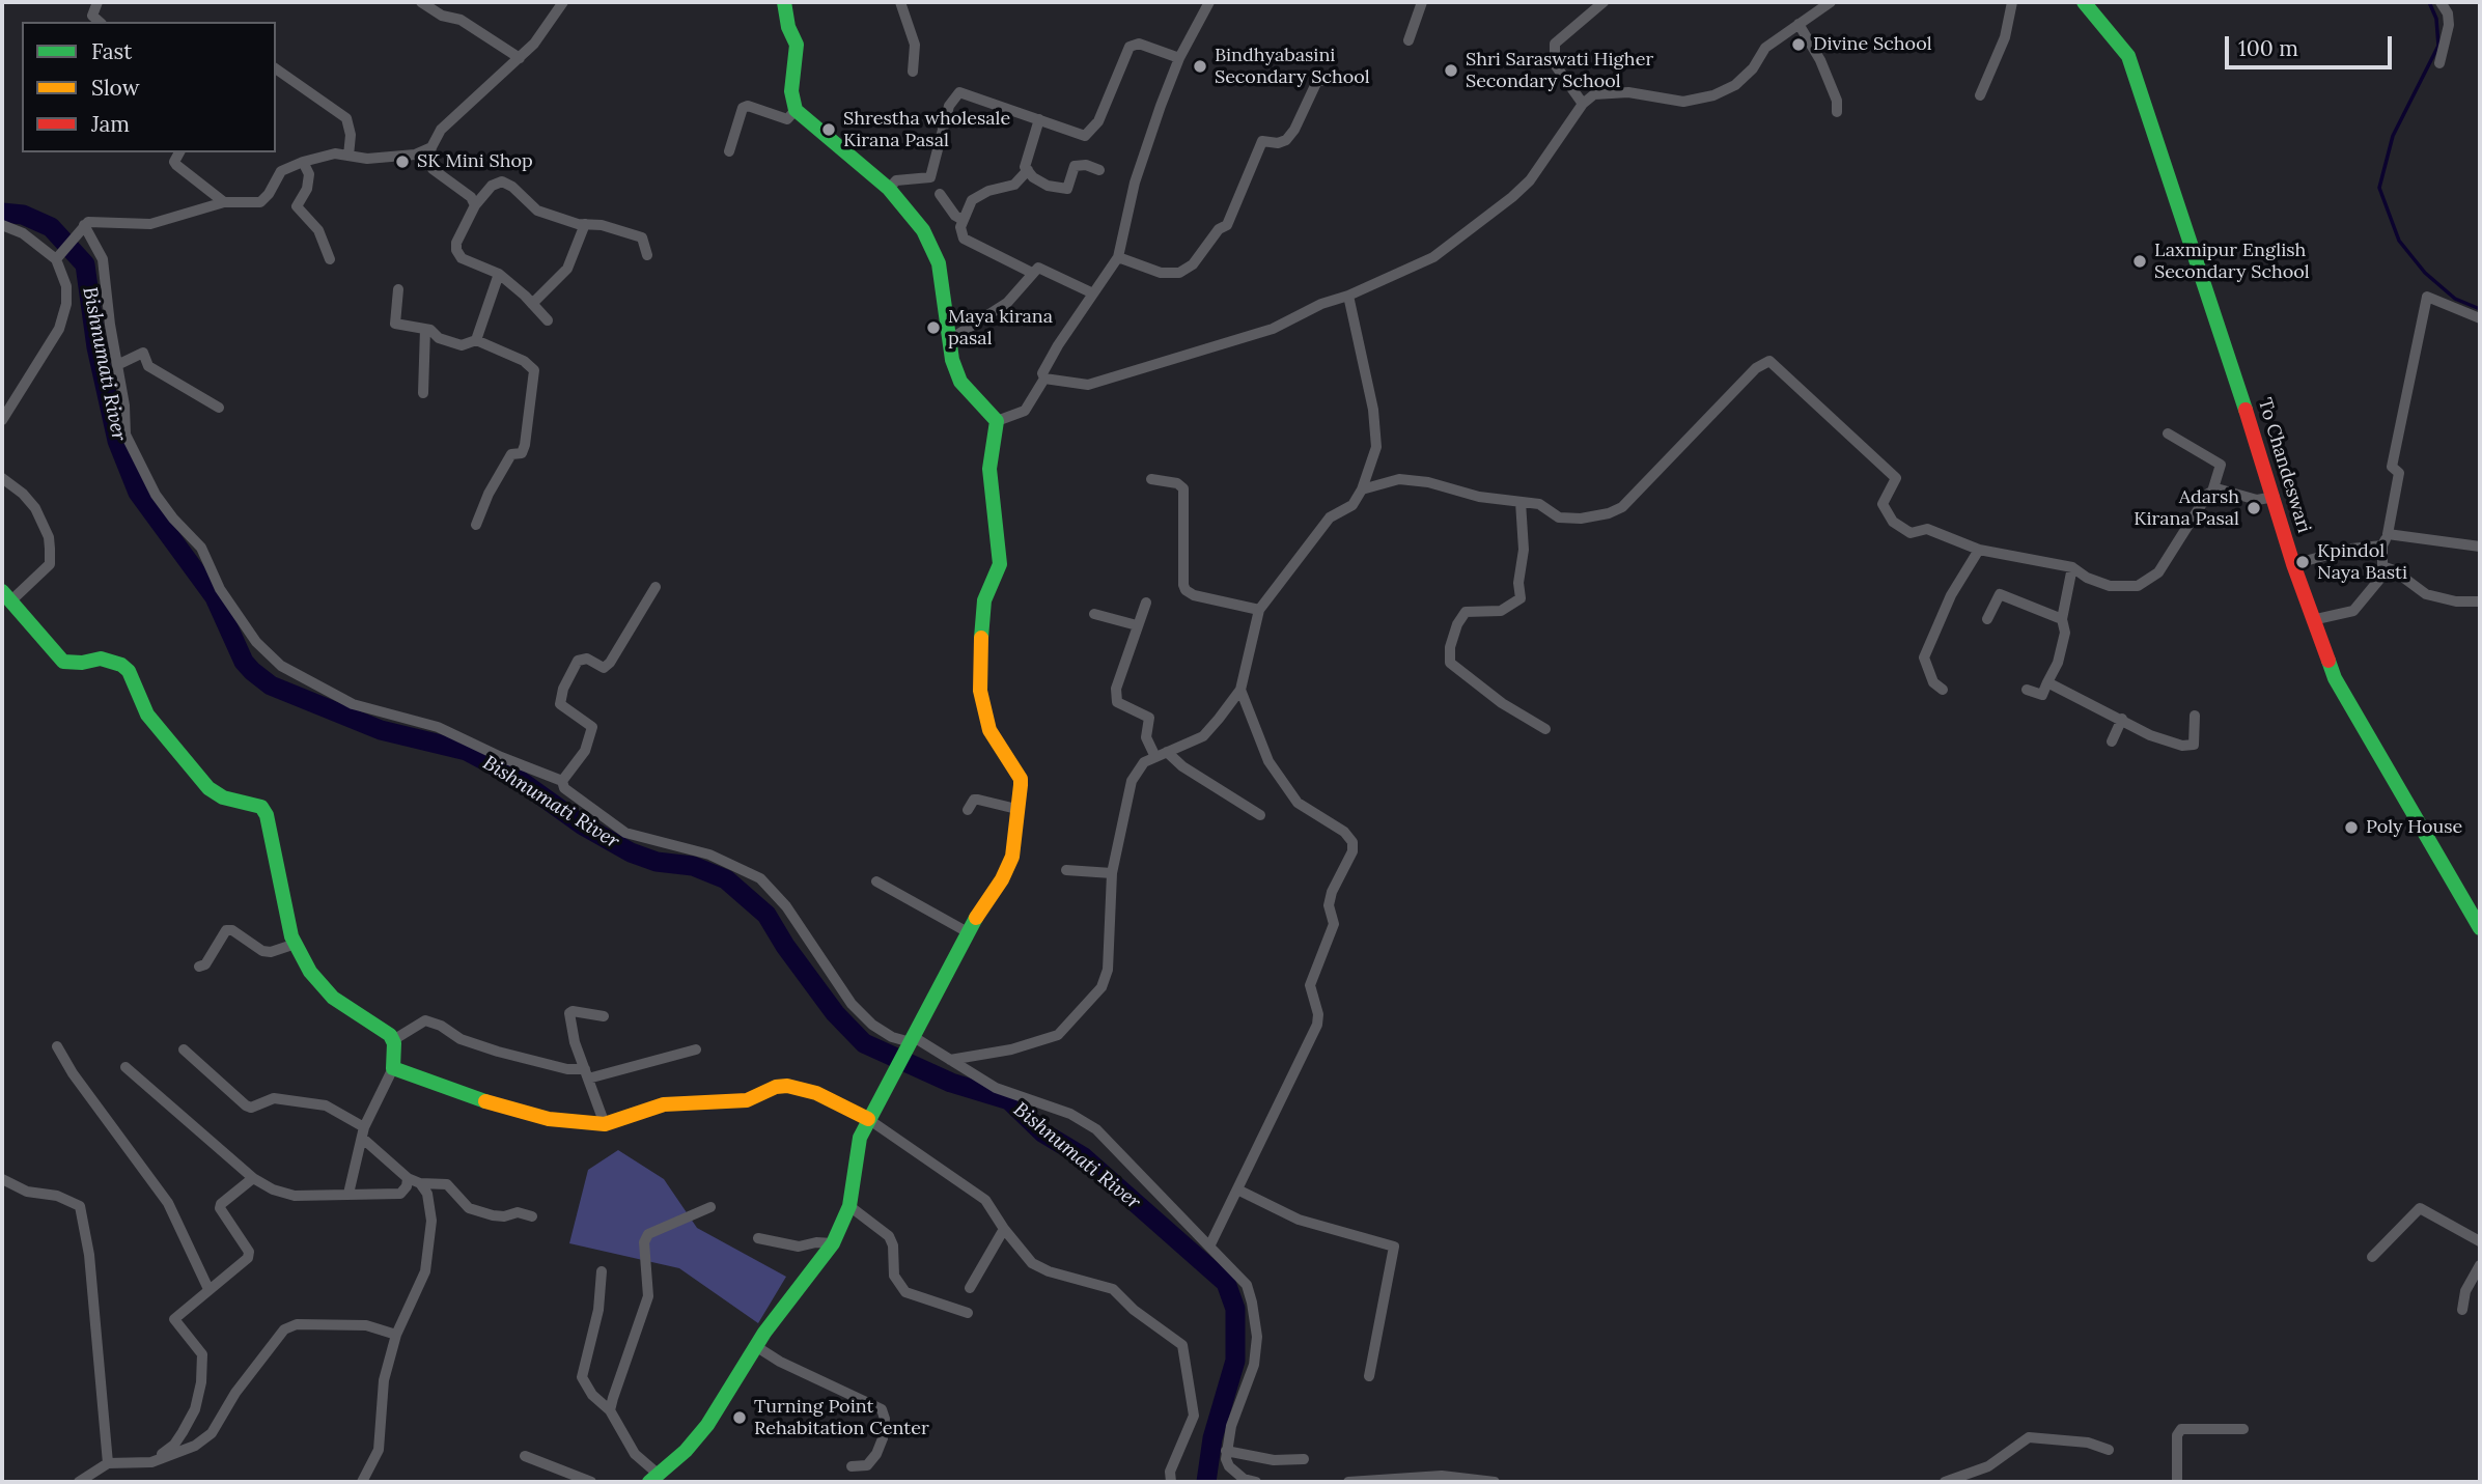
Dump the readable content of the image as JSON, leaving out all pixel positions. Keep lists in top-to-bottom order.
{
  "streets": {
    "street": ["To Chandeswari"]
  },
  "water": ["Bishnumati River"],
  "places": [
    "Divine School",
    "Bindhyabasini Secondary School",
    "Shri Saraswati Higher Secondary School",
    "Shrestha wholesale Kirana Pasal",
    "SK Mini Shop",
    "Laxmipur English Secondary School",
    "Maya kirana pasal",
    "Adarsh Kirana Pasal",
    "Kpindol Naya Basti",
    "Poly House",
    "Turning Point Rehabitation Center"
  ],
  "legend": ["Fast", "Slow", "Jam"],
  "scale_bar": "100 m"
}
